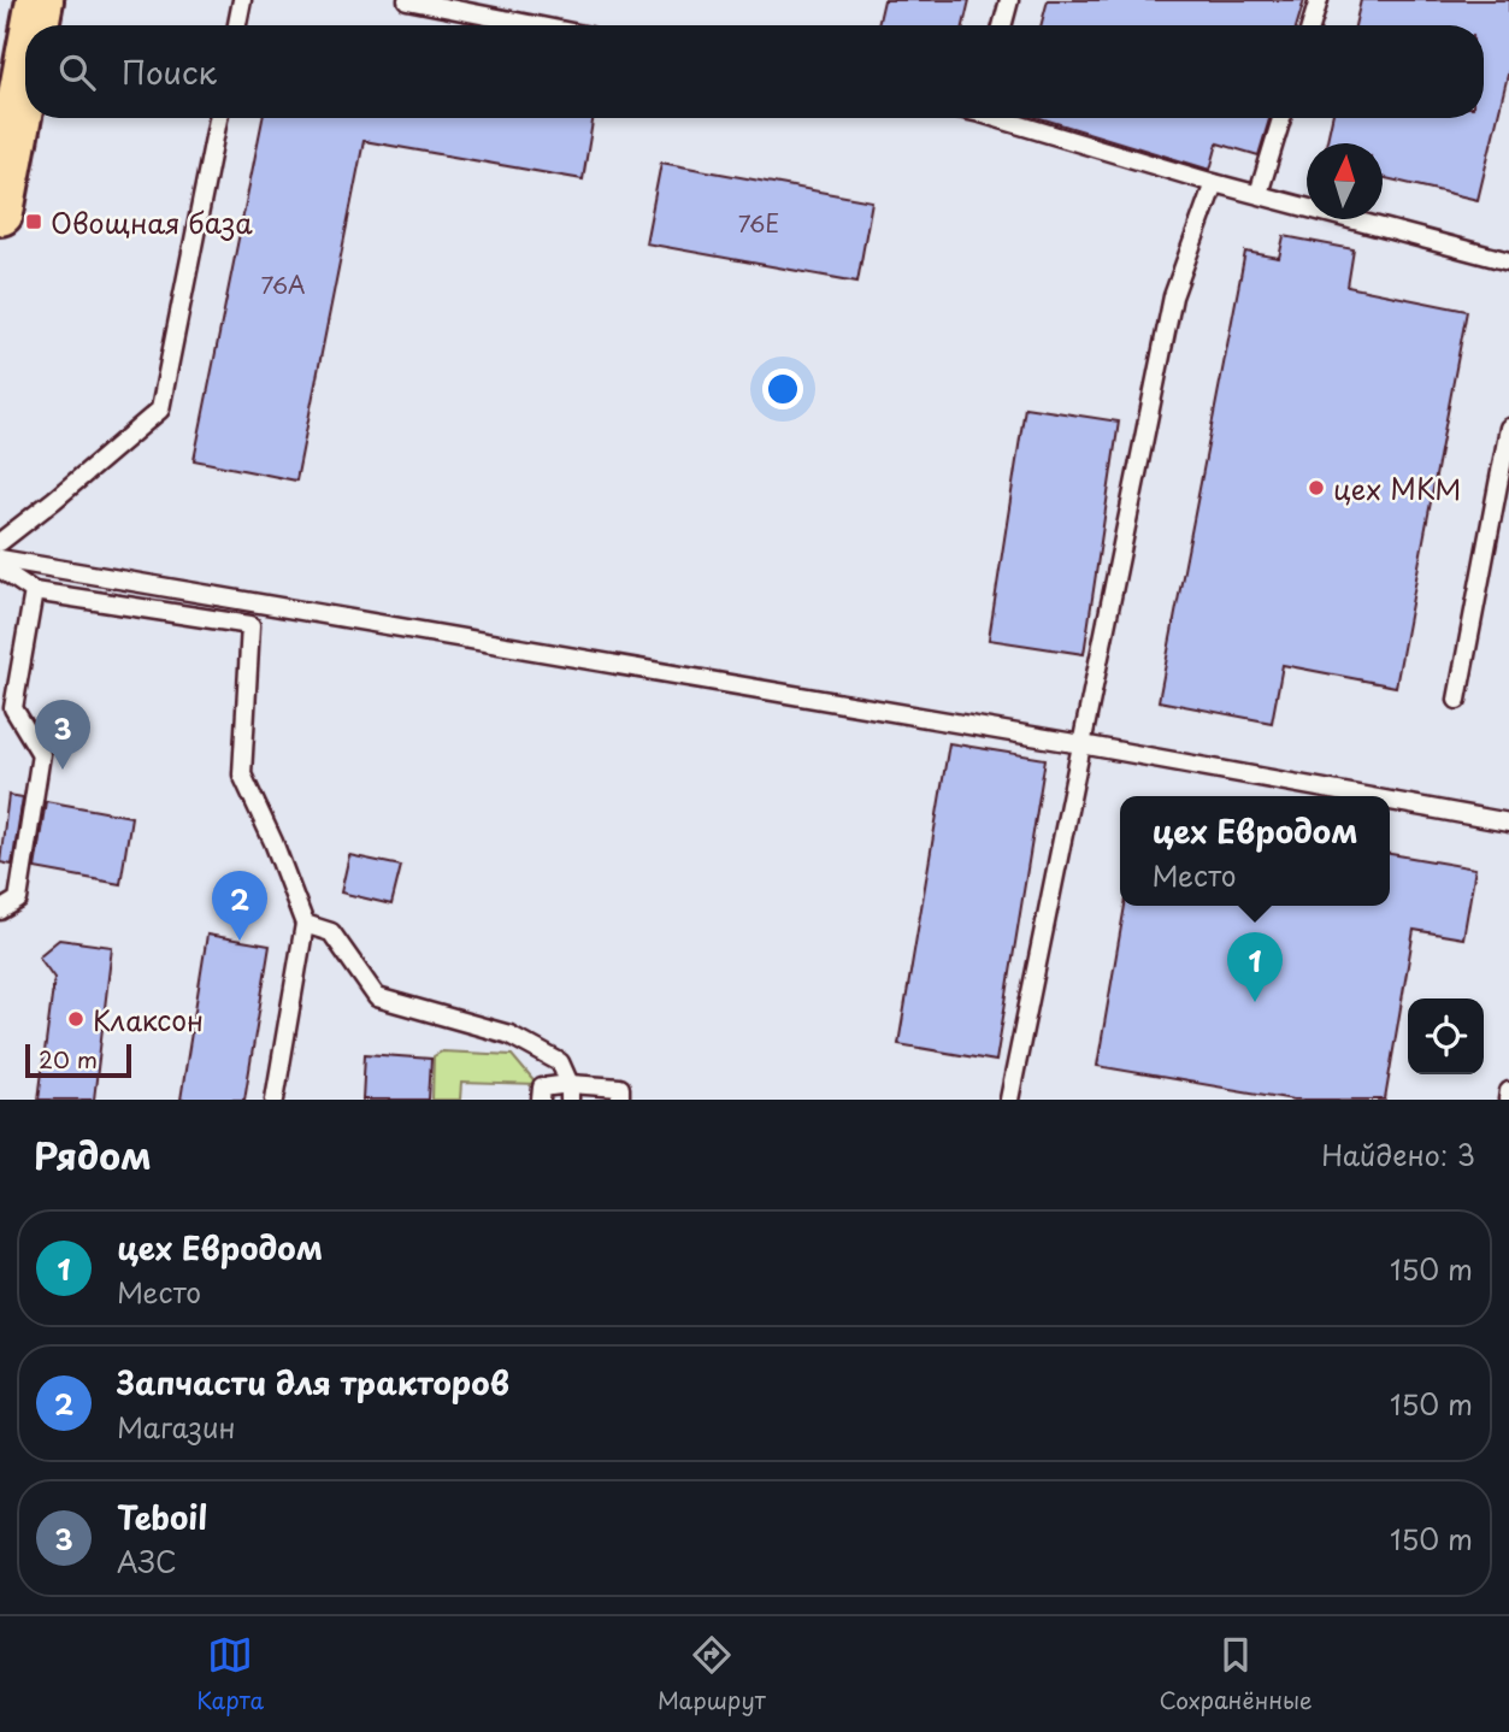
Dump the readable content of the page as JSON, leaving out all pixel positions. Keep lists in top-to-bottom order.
{
  "places": {
    "transit": ["Овощная база"],
    "other": ["цех МКМ", "Клаксон"]
  },
  "house_numbers": ["76Е", "76А"],
  "scale_bar": "20 m",
  "north": "top",
  "page": {
    "search": "Поиск",
    "pins": ["3", "2", "1"],
    "popup": ["цех Евродом", "Место"],
    "scale": "20 m",
    "heading": ["Рядом", "Найдено: 3"],
    "list": [
      {
        "mark": "1",
        "name": "цех Евродом",
        "note": "Место",
        "value": "150 m"
      },
      {
        "mark": "2",
        "name": "Запчасти для тракторов",
        "note": "Магазин",
        "value": "150 m"
      },
      {
        "mark": "3",
        "name": "Teboil",
        "note": "АЗС",
        "value": "150 m"
      }
    ],
    "nav": ["Карта", "Маршрут", "Сохранённые"]
  }
}
